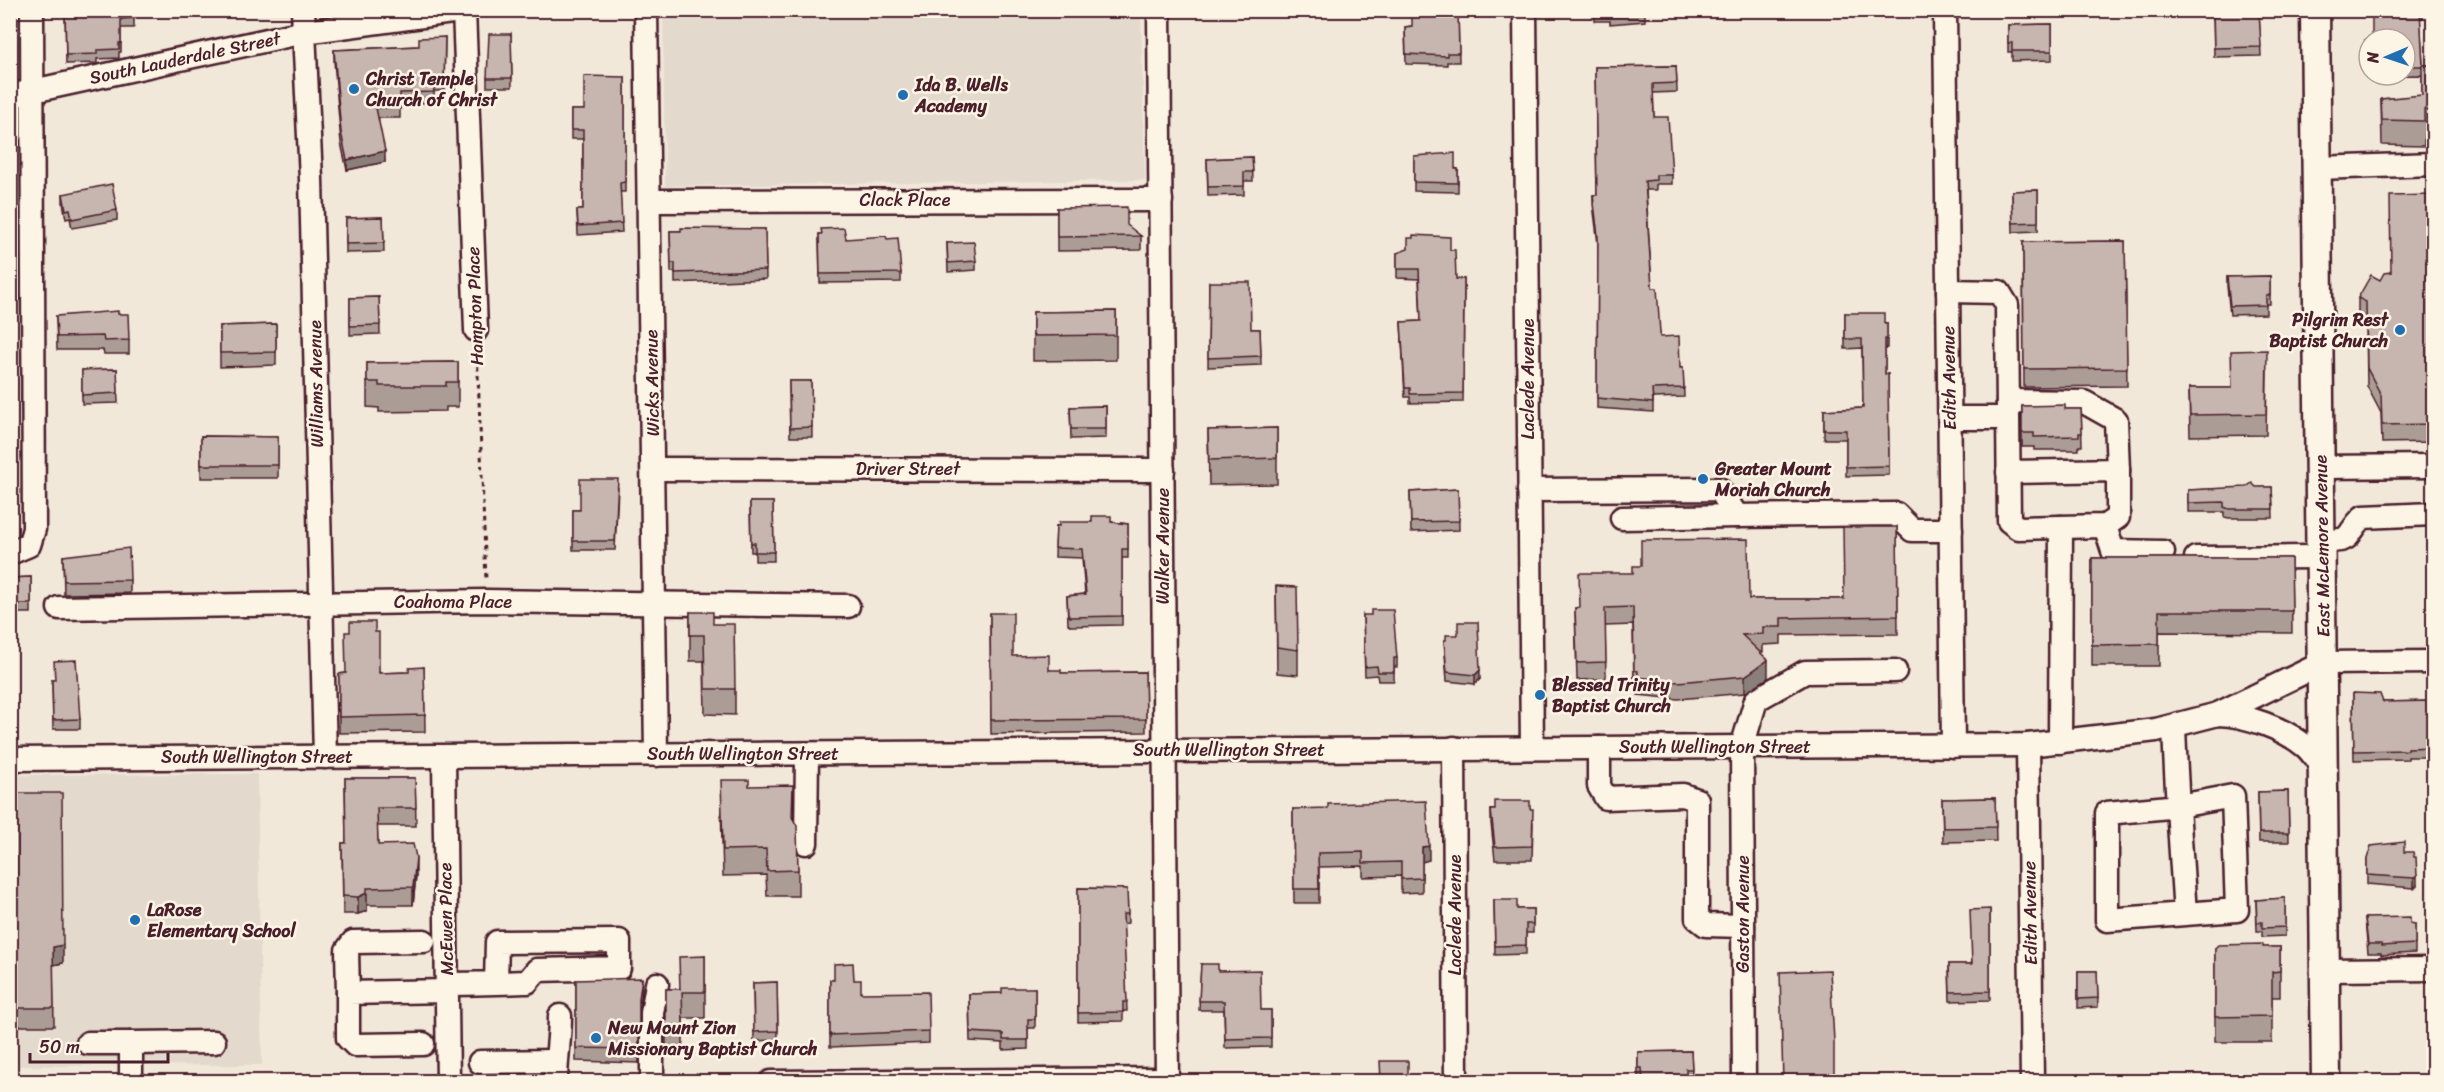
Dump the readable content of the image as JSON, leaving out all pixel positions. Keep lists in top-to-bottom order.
{
  "streets": {
    "main road": ["East McLemore Avenue"],
    "street": [
      "South Lauderdale Street",
      "Clack Place",
      "Hampton Place",
      "Edith Avenue",
      "Laclede Avenue",
      "Wicks Avenue",
      "Williams Avenue",
      "Driver Street",
      "Walker Avenue",
      "Coahoma Place",
      "South Wellington Street",
      "Gaston Avenue",
      "McEwen Place"
    ]
  },
  "crossings": [
    ["South Lauderdale Street", "Hampton Place"],
    ["South Lauderdale Street", "Williams Avenue"],
    ["Clack Place", "Wicks Avenue"],
    ["Clack Place", "Walker Avenue"],
    ["Hampton Place", "Coahoma Place"],
    ["Edith Avenue", "South Wellington Street"],
    ["Laclede Avenue", "South Wellington Street"],
    ["Wicks Avenue", "Driver Street"],
    ["Wicks Avenue", "Coahoma Place"],
    ["Wicks Avenue", "South Wellington Street"],
    ["Williams Avenue", "Coahoma Place"],
    ["Williams Avenue", "South Wellington Street"],
    ["Driver Street", "Walker Avenue"],
    ["Walker Avenue", "South Wellington Street"],
    ["East McLemore Avenue", "South Wellington Street"],
    ["South Wellington Street", "Gaston Avenue"],
    ["South Wellington Street", "McEwen Place"]
  ],
  "places": [
    "Christ Temple Church of Christ",
    "Ida B. Wells Academy",
    "Pilgrim Rest Baptist Church",
    "Greater Mount Moriah Church",
    "Blessed Trinity Baptist Church",
    "LaRose Elementary School",
    "New Mount Zion Missionary Baptist Church"
  ],
  "scale_bar": "50 m",
  "north": "left"
}
